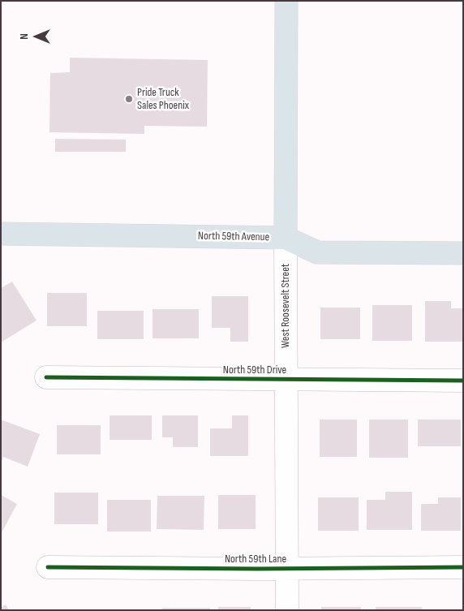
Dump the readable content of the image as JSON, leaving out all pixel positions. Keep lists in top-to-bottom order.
{
  "streets": {
    "main road": ["North 59th Avenue", "West Roosevelt Street"],
    "street": ["North 59th Drive", "North 59th Lane"]
  },
  "crossings": [
    ["North 59th Avenue", "West Roosevelt Street"],
    ["West Roosevelt Street", "North 59th Drive"],
    ["West Roosevelt Street", "North 59th Lane"]
  ],
  "places": ["Pride Truck Sales Phoenix"],
  "north": "left"
}
